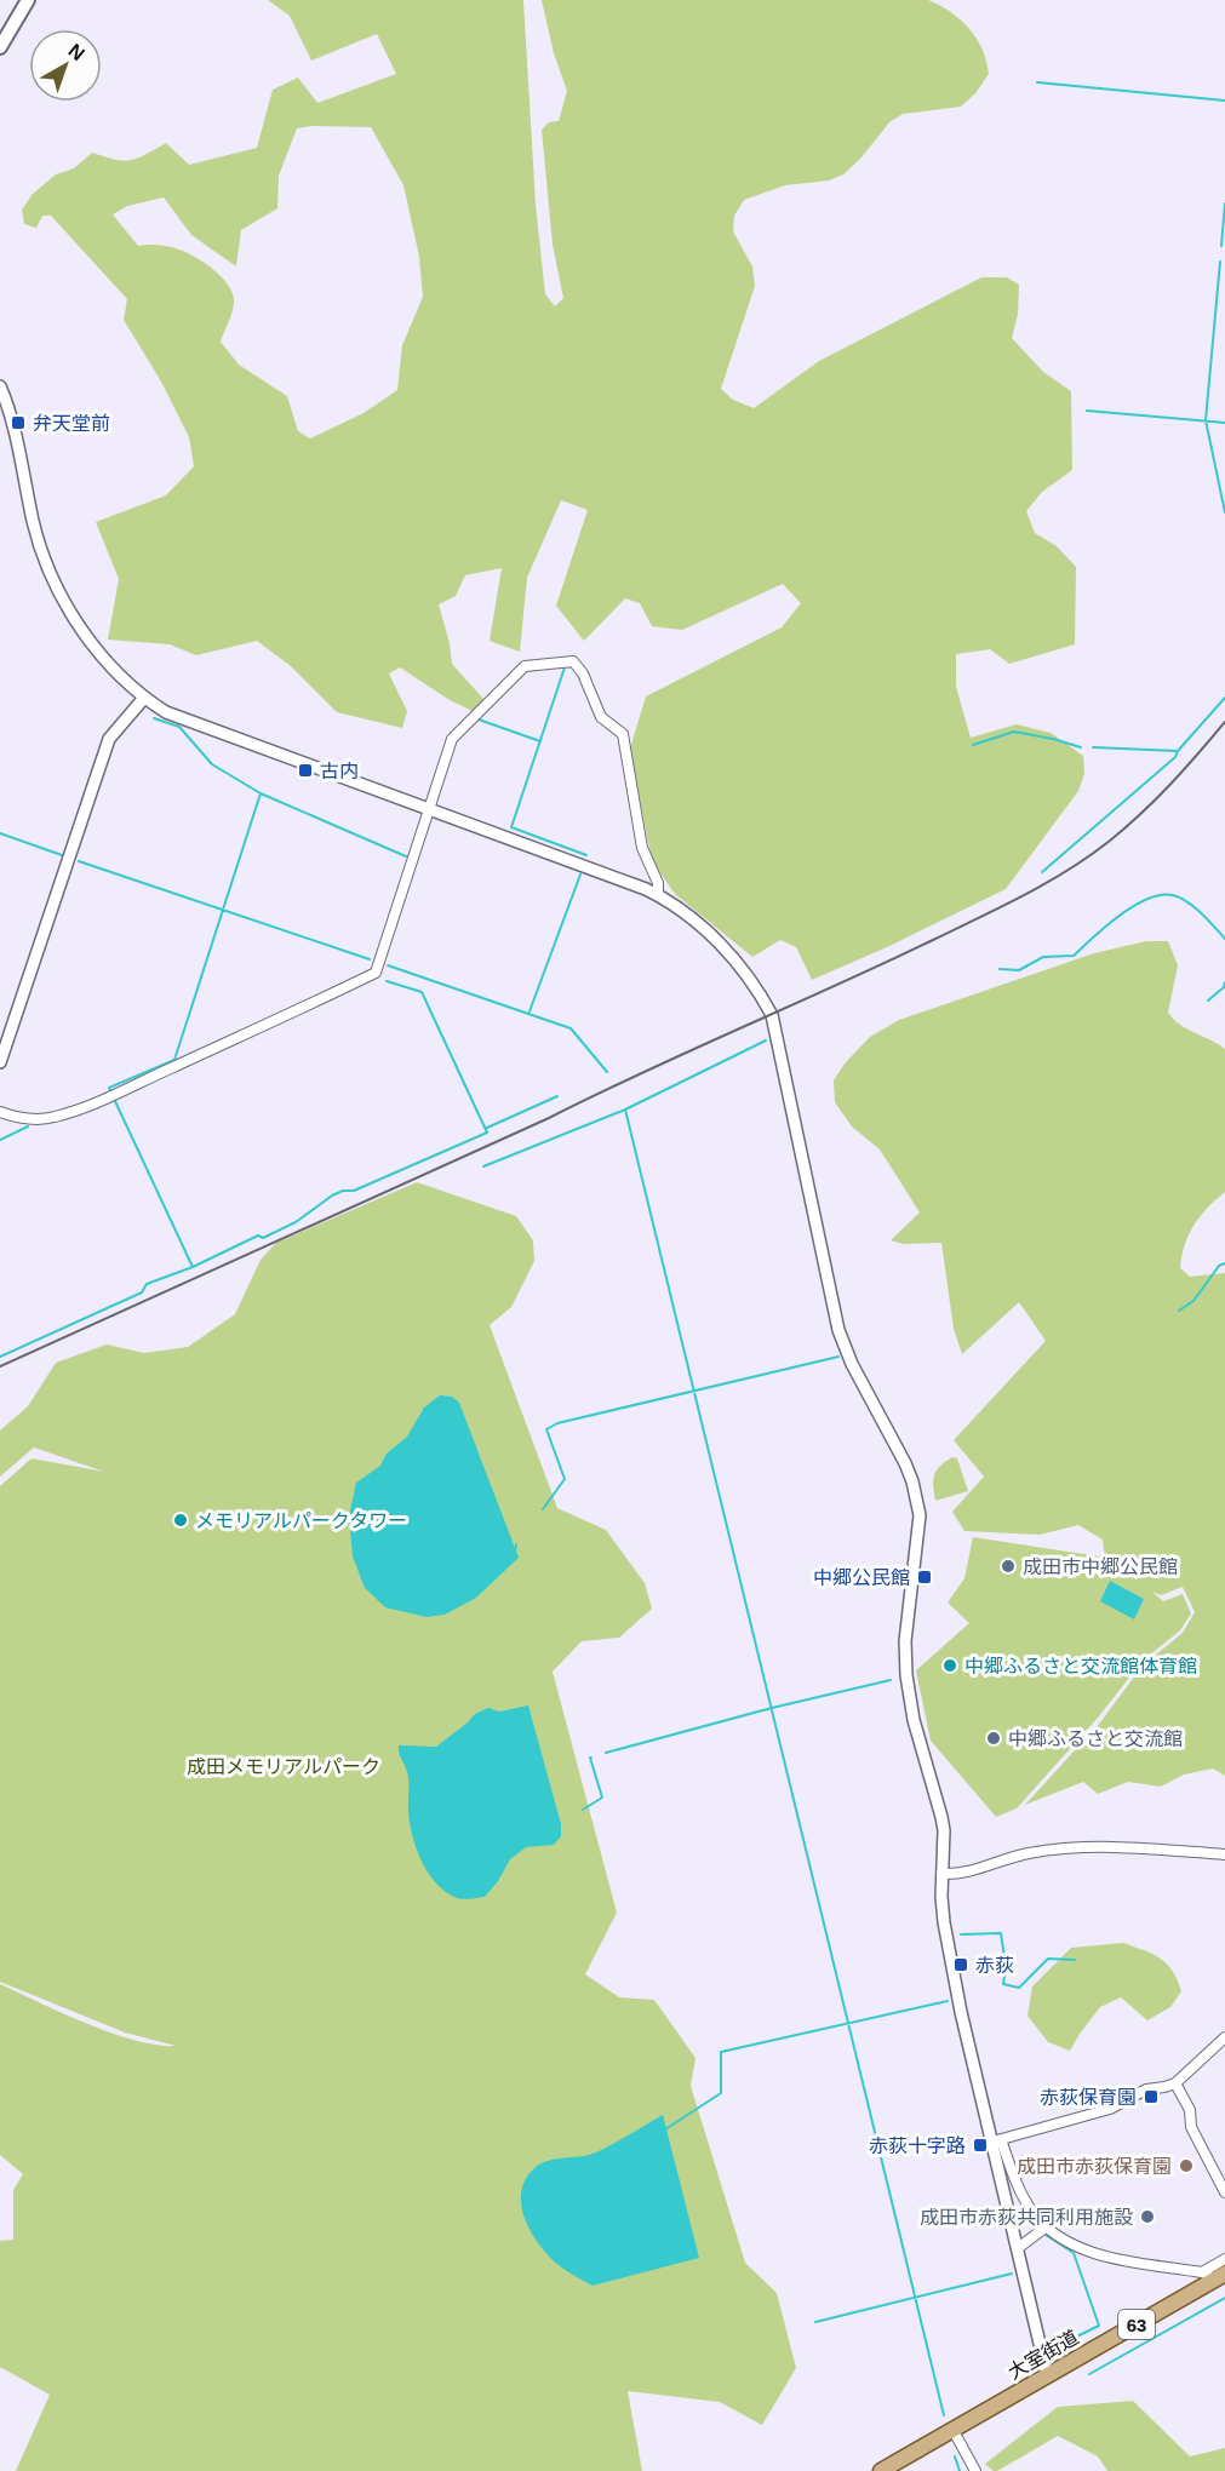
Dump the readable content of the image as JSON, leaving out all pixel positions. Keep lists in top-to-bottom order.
{
  "streets": {
    "main road": ["63", "大室街道"]
  },
  "parks": ["成田メモリアルパーク"],
  "places": {
    "transit": [
      "弁天堂前",
      "古内",
      "中郷公民館",
      "赤荻",
      "赤荻保育園",
      "赤荻十字路"
    ],
    "other": [
      "メモリアルパークタワー",
      "成田市中郷公民館",
      "中郷ふるさと交流館体育館",
      "中郷ふるさと交流館",
      "成田市赤荻保育園",
      "成田市赤荻共同利用施設"
    ]
  },
  "north": "top right"
}
